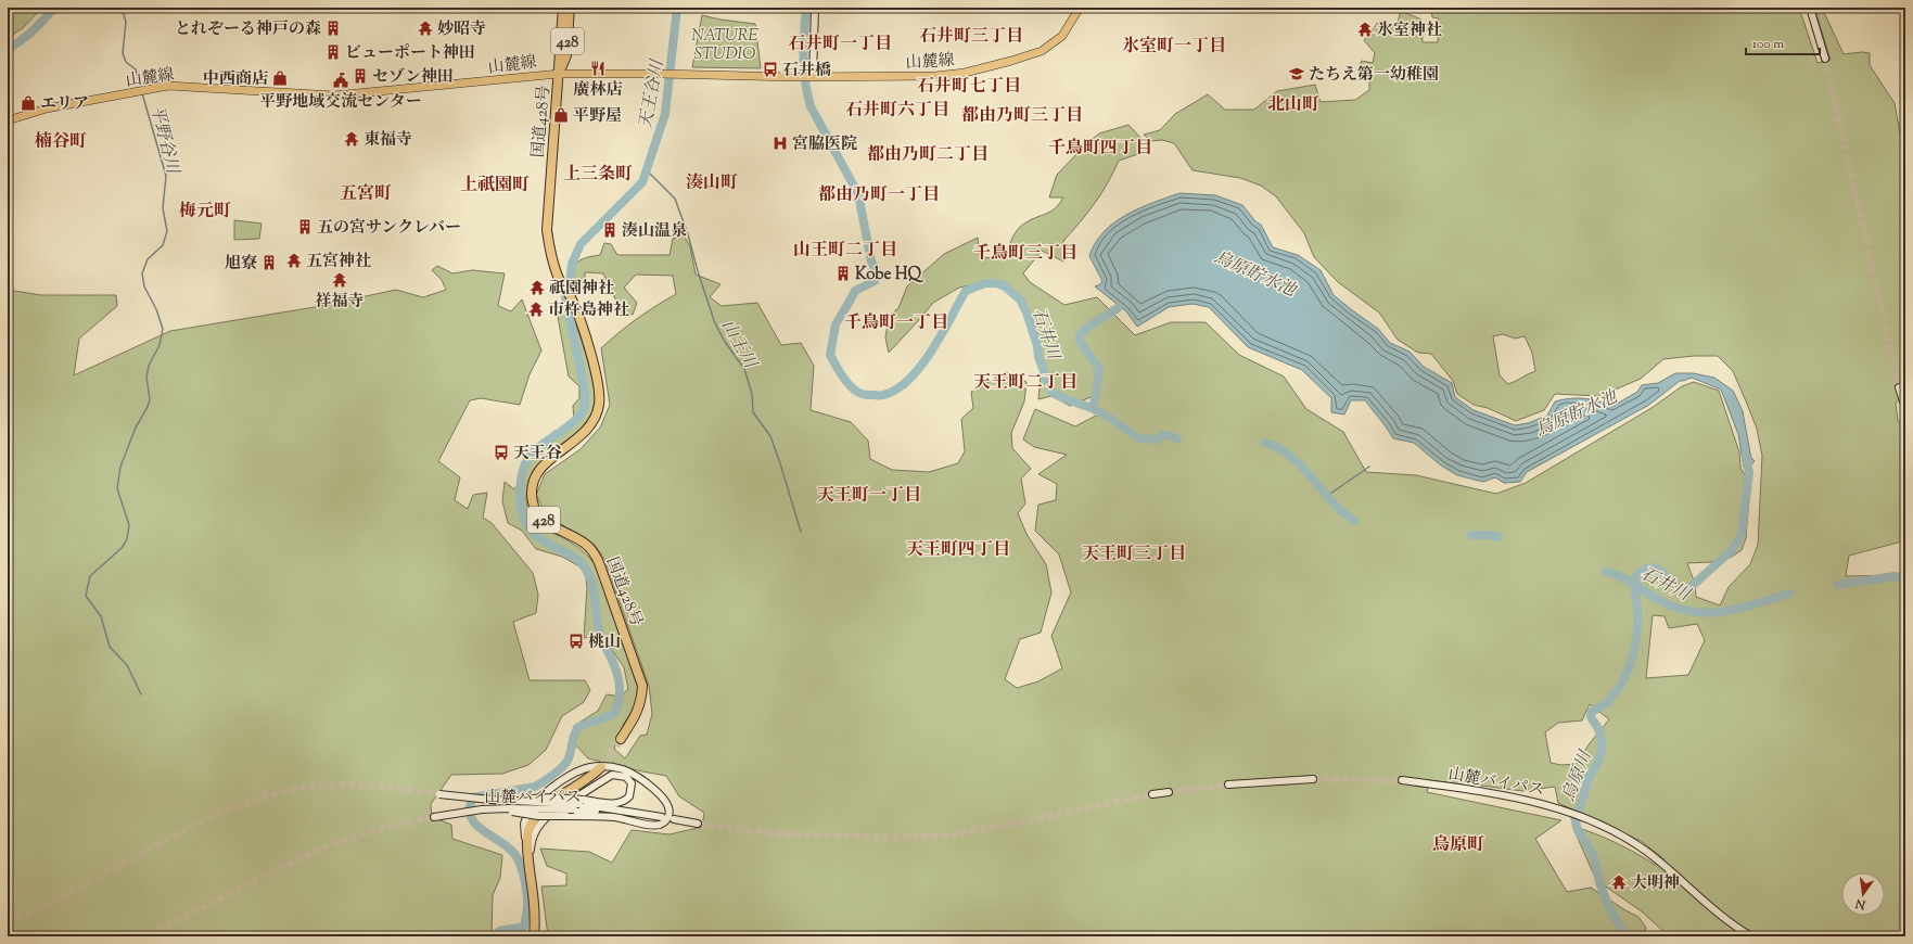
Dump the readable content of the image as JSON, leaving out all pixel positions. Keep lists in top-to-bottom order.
{
  "streets": {
    "highway": ["428", "国道428号"],
    "main road": ["山麓線"],
    "street": ["山麓バイパス"]
  },
  "crossings": [
    ["山麓線", "国道428号"]
  ],
  "districts": [
    "石井町三丁目",
    "石井町一丁目",
    "氷室町一丁目",
    "石井町七丁目",
    "北山町",
    "石井町六丁目",
    "都由乃町三丁目",
    "楠谷町",
    "千鳥町四丁目",
    "都由乃町二丁目",
    "上三条町",
    "湊山町",
    "上祇園町",
    "五宮町",
    "都由乃町一丁目",
    "梅元町",
    "山王町二丁目",
    "千鳥町三丁目",
    "千鳥町一丁目",
    "天王町二丁目",
    "天王町一丁目",
    "天王町四丁目",
    "天王町三丁目",
    "烏原町"
  ],
  "water": [
    "天王谷川",
    "平野谷川",
    "烏原貯水池",
    "石井川",
    "山王川",
    "烏原川"
  ],
  "parks": ["NATURE STUDIO"],
  "places": {
    "building": [
      "とれぞーる神戸の森",
      "ビューポート神田",
      "セゾン神田",
      "五の宮サンクレバー",
      "湊山温泉",
      "旭寮",
      "Kobe HQ"
    ],
    "temple": [
      "妙昭寺",
      "氷室神社",
      "東福寺",
      "五宮神社",
      "祥福寺",
      "祇園神社",
      "市杵島神社",
      "大明神"
    ],
    "restaurant": ["廣林店"],
    "bus stop": ["石井橋", "天王谷", "桃山"],
    "school or university": ["たちえ第一幼稚園"],
    "shop": ["中西商店", "エリア", "平野屋"],
    "public building": ["平野地域交流センター"],
    "hospital": ["宮脇医院"]
  },
  "scale_bar": "100 m",
  "north": "bottom"
}
